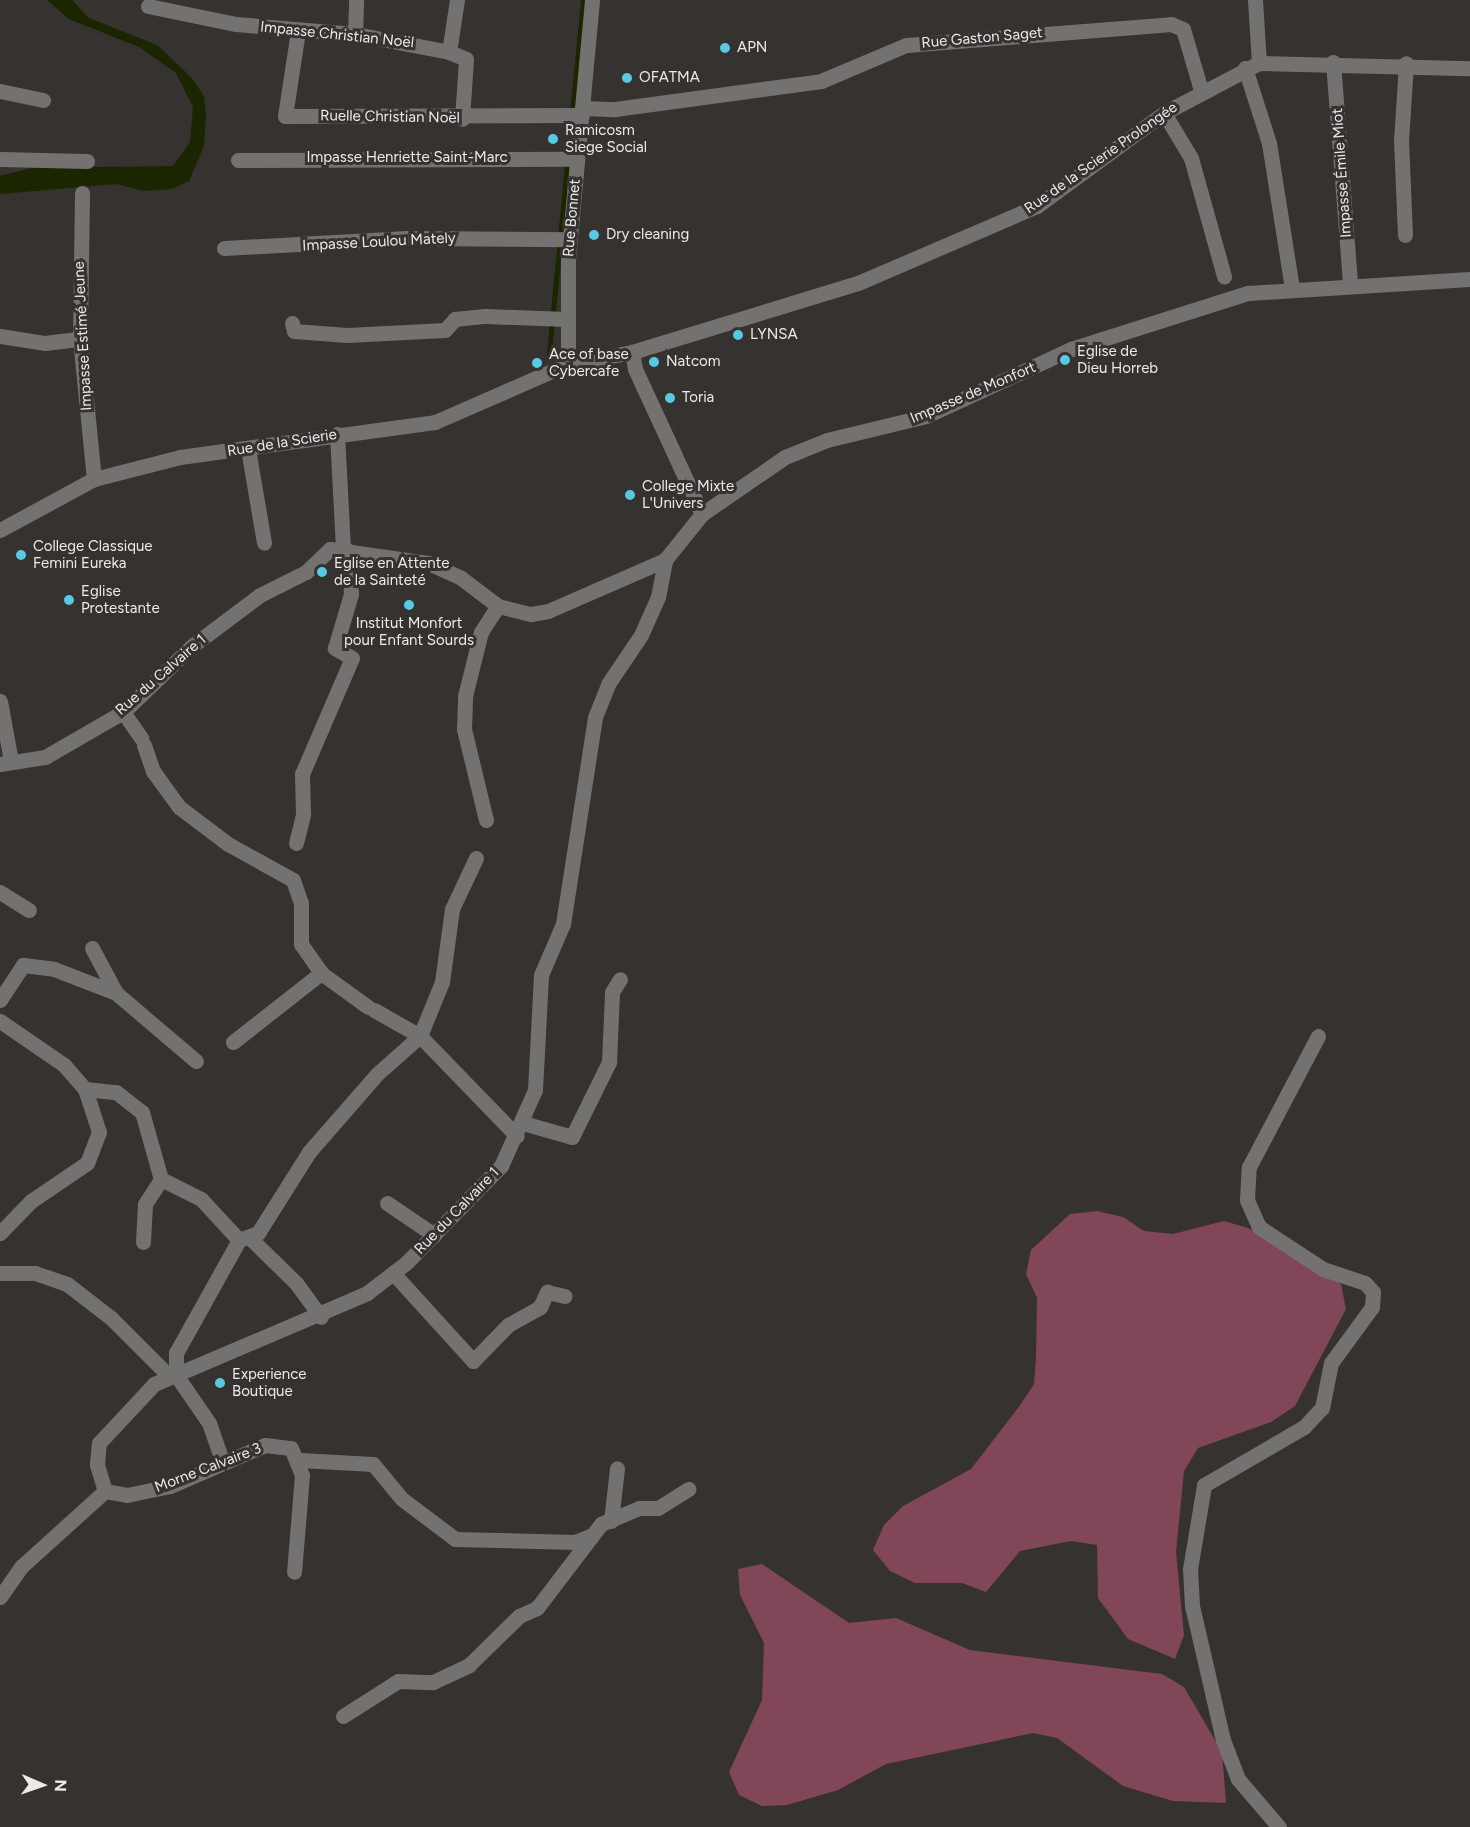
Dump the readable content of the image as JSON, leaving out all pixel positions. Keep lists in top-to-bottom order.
{
  "streets": {
    "street": [
      "Impasse Christian Noël",
      "Rue Gaston Saget",
      "Ruelle Christian Noël",
      "Impasse Henriette Saint-Marc",
      "Rue de la Scierie Prolongée",
      "Impasse Émile Miot",
      "Rue Bonnet",
      "Impasse Loulou Mately",
      "Impasse Estimé Jeune",
      "Impasse de Monfort",
      "Rue de la Scierie",
      "Rue du Calvaire 1",
      "Morne Calvaire 3"
    ]
  },
  "crossings": [
    ["Impasse Christian Noël", "Ruelle Christian Noël"],
    ["Rue Gaston Saget", "Ruelle Christian Noël"],
    ["Rue Gaston Saget", "Rue de la Scierie Prolongée"],
    ["Rue Gaston Saget", "Rue Bonnet"],
    ["Ruelle Christian Noël", "Rue Bonnet"],
    ["Impasse Henriette Saint-Marc", "Rue Bonnet"],
    ["Rue de la Scierie Prolongée", "Impasse Émile Miot"],
    ["Rue de la Scierie Prolongée", "Rue Bonnet"],
    ["Rue de la Scierie Prolongée", "Rue de la Scierie"],
    ["Impasse Émile Miot", "Impasse de Monfort"],
    ["Rue Bonnet", "Impasse Loulou Mately"],
    ["Rue Bonnet", "Rue de la Scierie"],
    ["Impasse Estimé Jeune", "Rue de la Scierie"],
    ["Impasse de Monfort", "Rue du Calvaire 1"],
    ["Rue du Calvaire 1", "Morne Calvaire 3"]
  ],
  "places": [
    "APN",
    "OFATMA",
    "Ramicosm Siege Social",
    "Dry cleaning",
    "LYNSA",
    "Eglise de Dieu Horreb",
    "Natcom",
    "Ace of base Cybercafe",
    "Toria",
    "College Mixte L'Univers",
    "College Classique Femini Eureka",
    "Eglise en Attente de la Sainteté",
    "Eglise Protestante",
    "Institut Monfort pour Enfant Sourds",
    "Experience Boutique"
  ],
  "north": "right"
}
